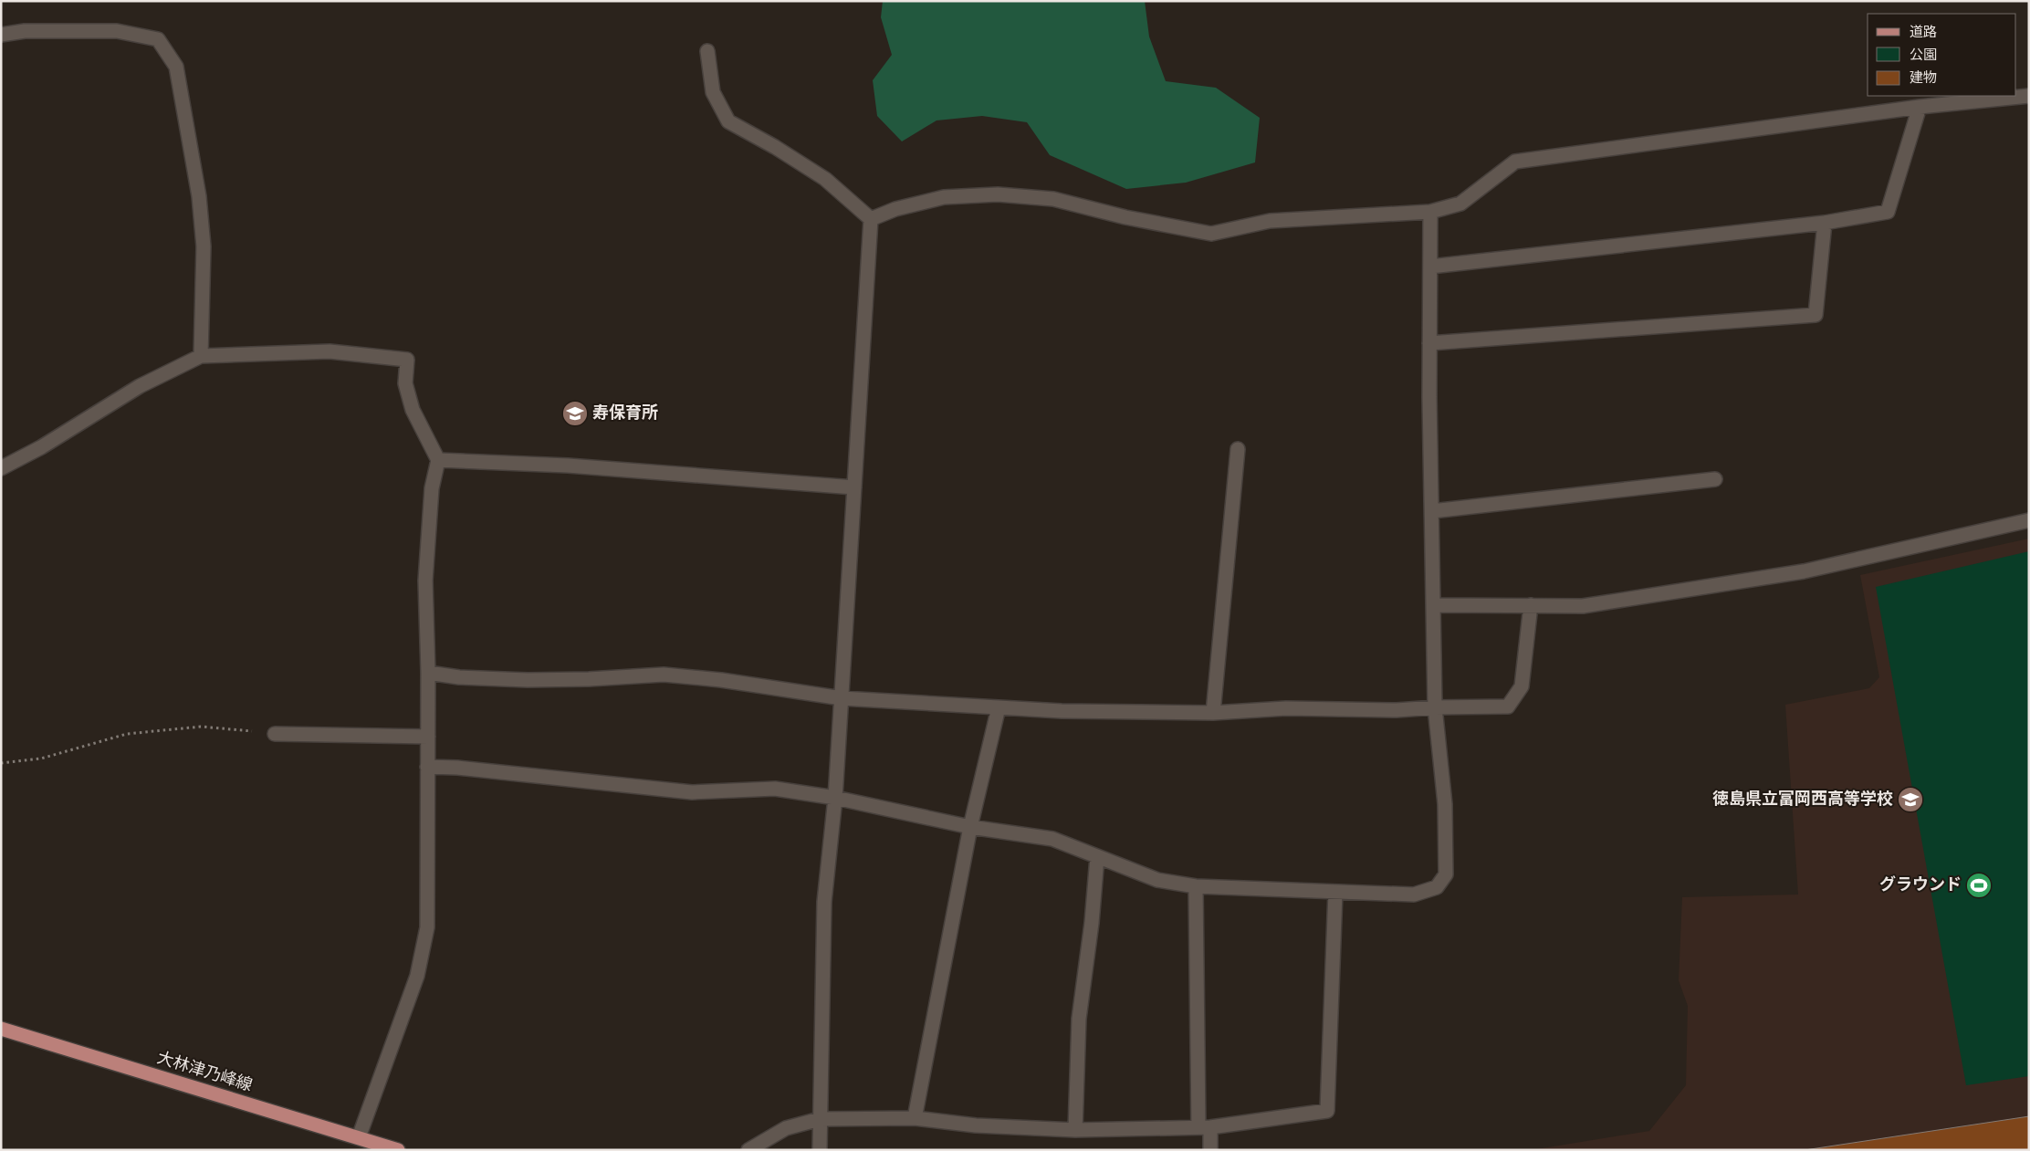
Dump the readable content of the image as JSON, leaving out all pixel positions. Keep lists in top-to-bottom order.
{
  "streets": {
    "main road": ["大林津乃峰線"]
  },
  "places": {
    "school or university": ["寿保育所", "徳島県立富岡西高等学校"],
    "sports": ["グラウンド"]
  },
  "legend": ["道路", "公園", "建物"]
}
